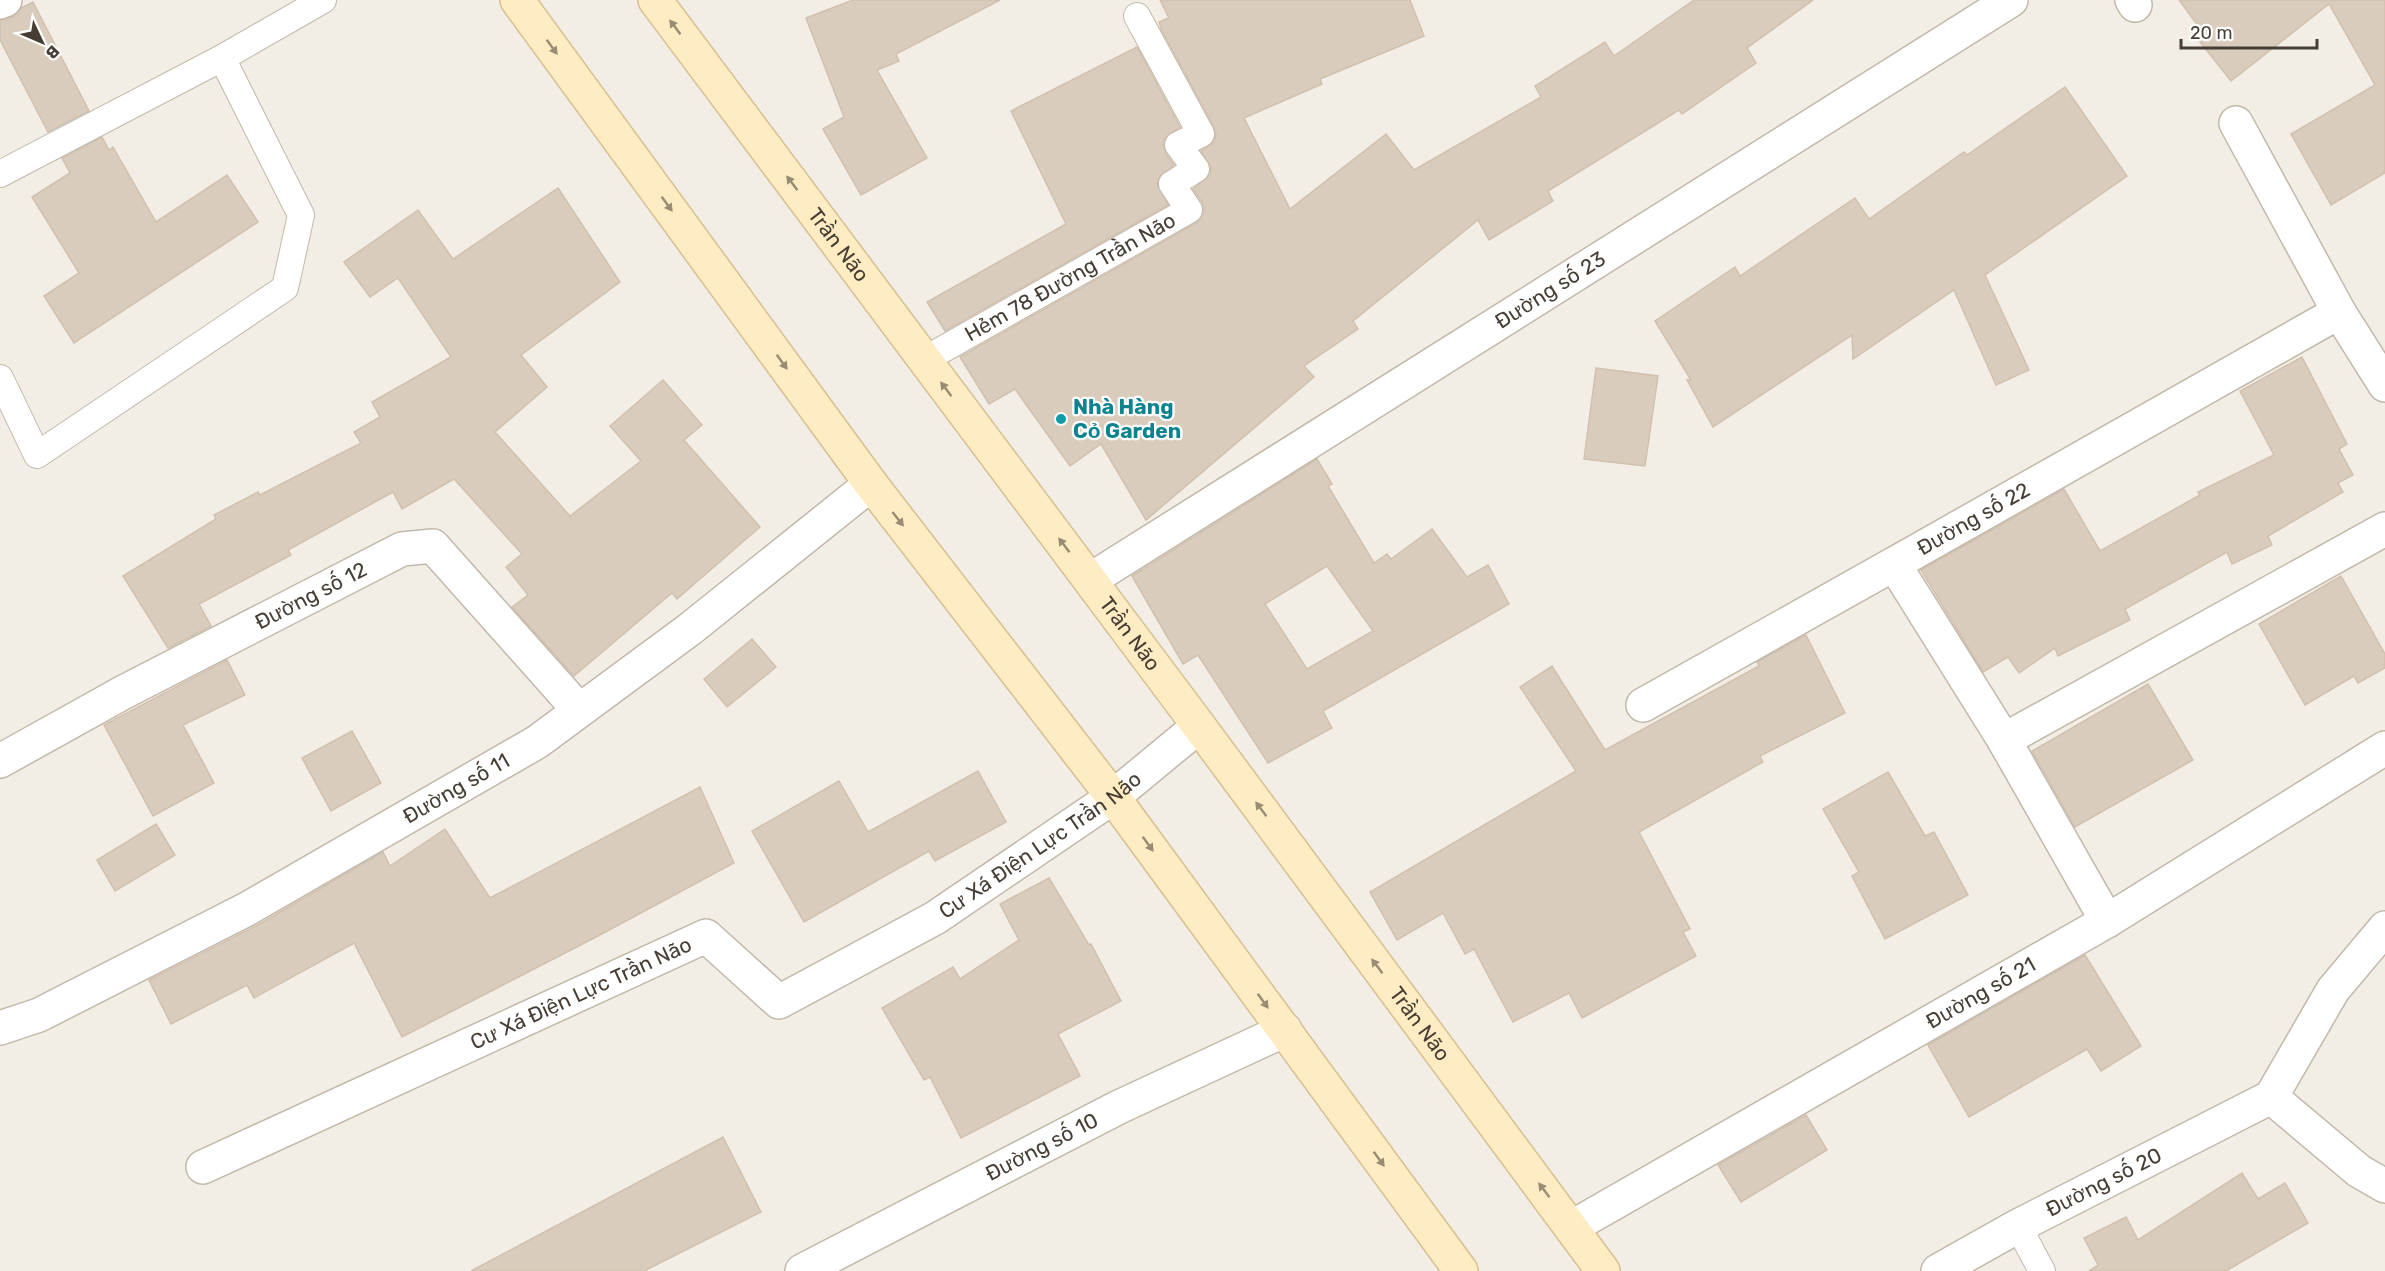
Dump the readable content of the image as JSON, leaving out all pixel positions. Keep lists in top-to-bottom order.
{
  "streets": {
    "main road": ["Trần Não"],
    "street": [
      "Đường số 23",
      "Đường số 22",
      "Đường số 12",
      "Đường số 11",
      "Cư Xá Điện Lực Trần Não",
      "Đường số 21",
      "Đường số 10",
      "Đường số 20"
    ],
    "lane": ["Hẻm 78 Đường Trần Não"]
  },
  "crossings": [
    ["Trần Não", "Hẻm 78 Đường Trần Não"],
    ["Trần Não", "Đường số 23"],
    ["Trần Não", "Cư Xá Điện Lực Trần Não"],
    ["Trần Não", "Đường số 21"],
    ["Đường số 22", "Đường số 21"],
    ["Đường số 12", "Đường số 11"]
  ],
  "places": ["Nhà Hàng Cỏ Garden"],
  "scale_bar": "20 m",
  "north": "bottom right"
}
